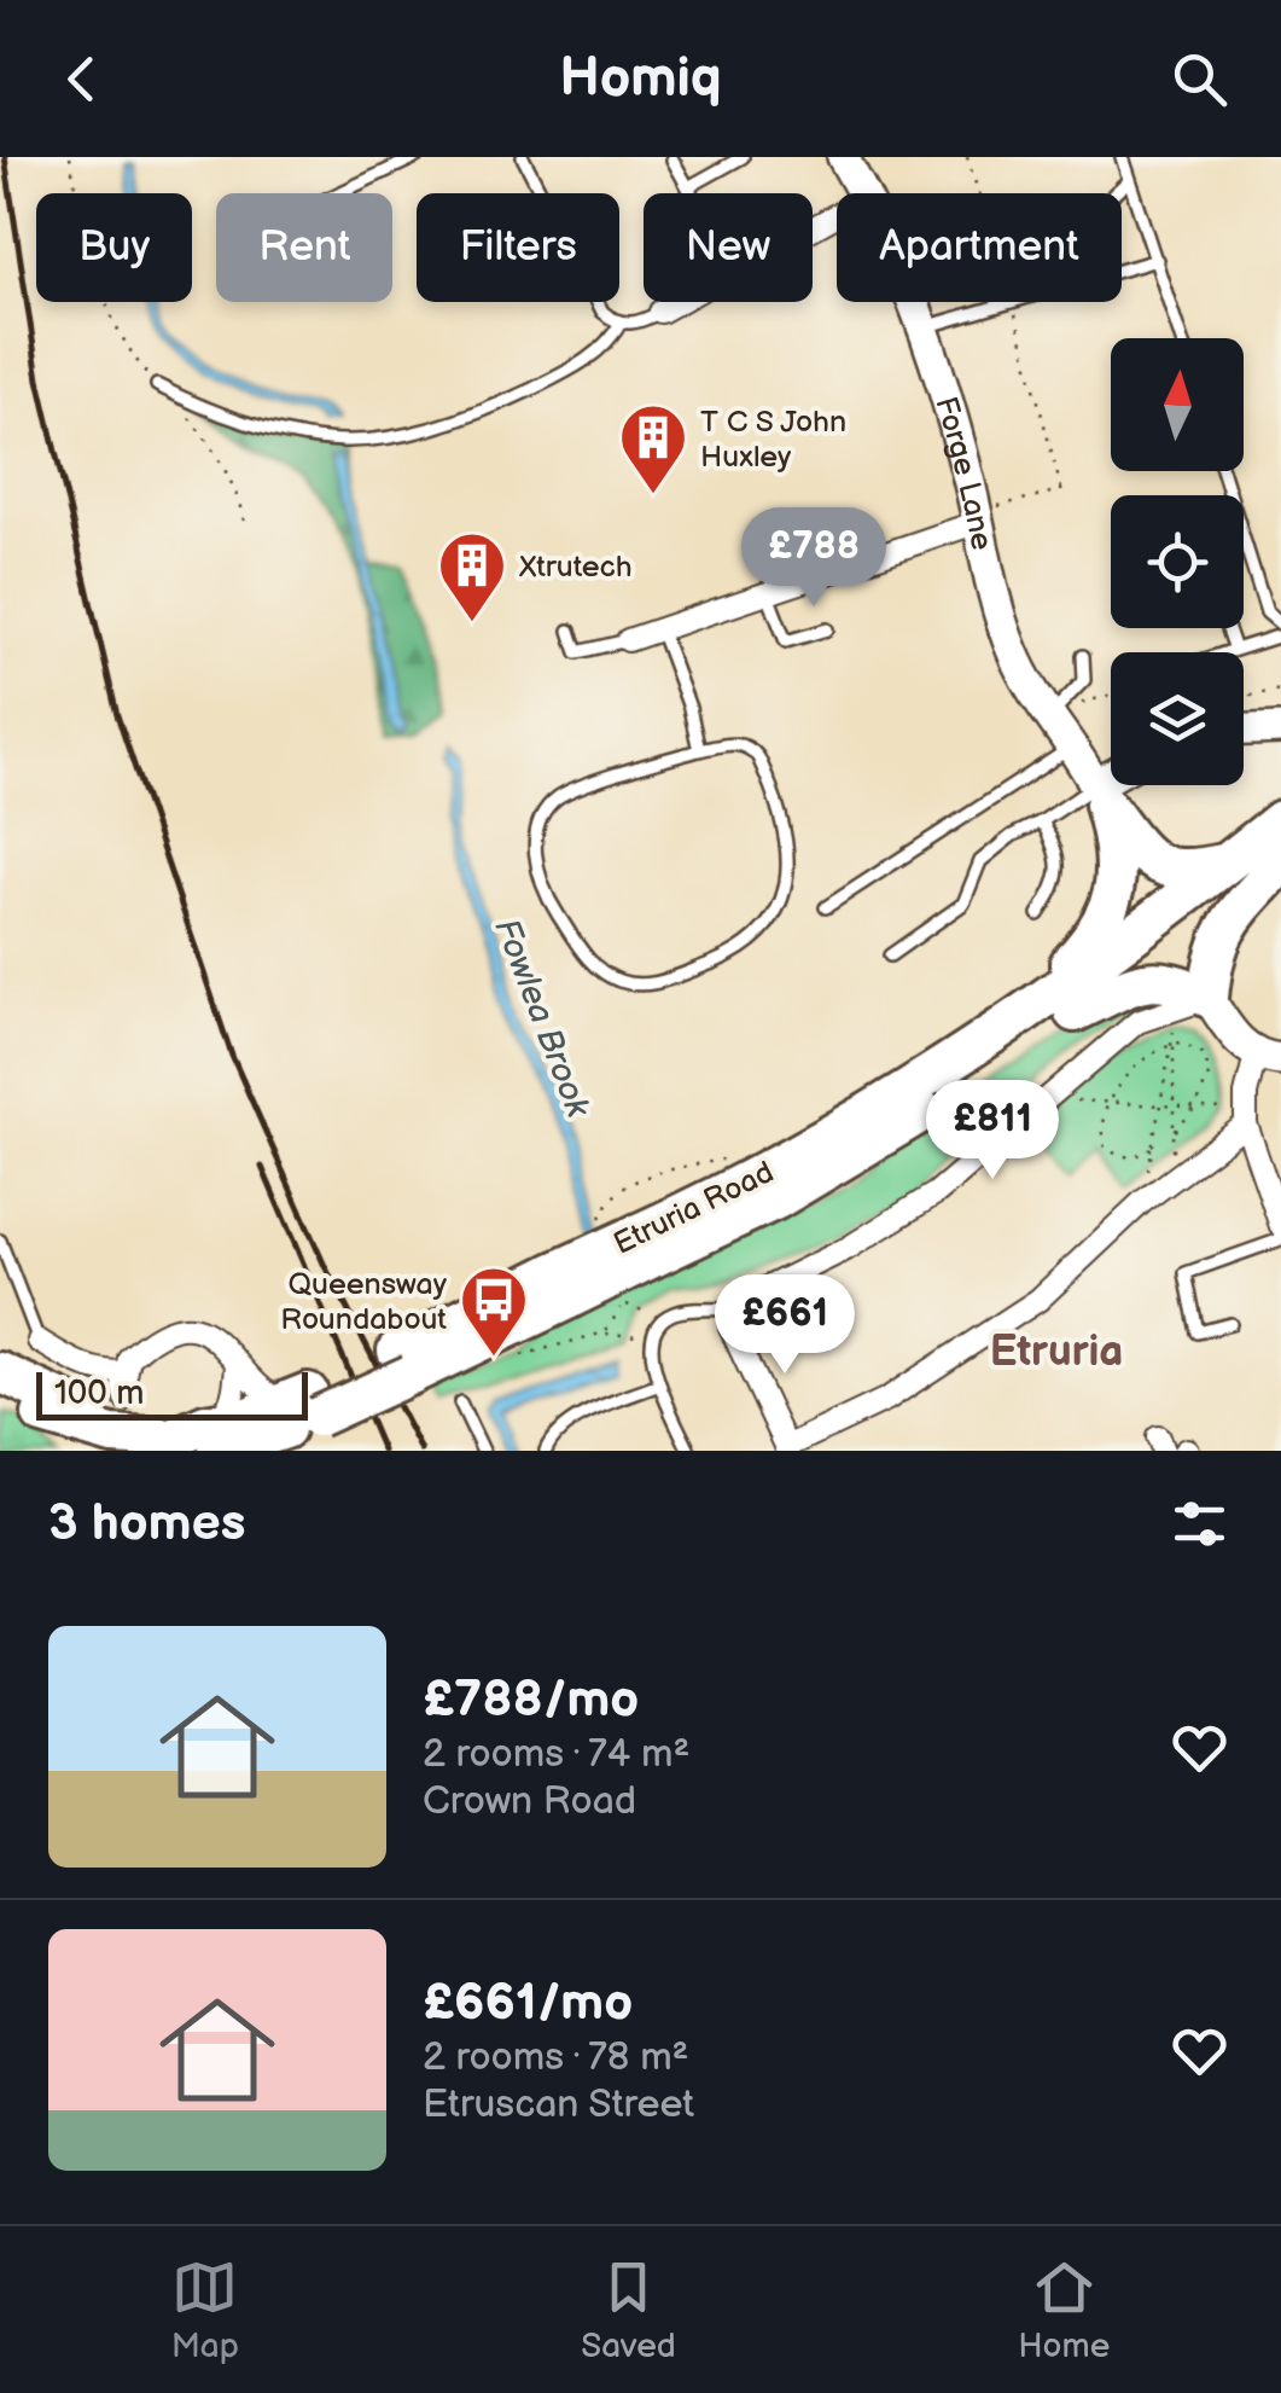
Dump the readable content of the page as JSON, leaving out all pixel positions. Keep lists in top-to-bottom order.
{
  "streets": {
    "highway": ["Etruria Road"],
    "street": ["Forge Lane"]
  },
  "districts": ["Etruria"],
  "water": ["Fowlea Brook"],
  "places": {
    "building": ["T C S John Huxley", "Xtrutech"],
    "bus stop": ["Queensway Roundabout"]
  },
  "scale_bar": "100 m",
  "north": "top",
  "page": {
    "header": "Homiq",
    "chip": [
      "Buy",
      "Rent",
      "Filters",
      "New",
      "Apartment"
    ],
    "price": ["£788", "£811", "£661"],
    "scale": "100 m",
    "heading": "3 homes",
    "list": [
      {
        "name": "£788/mo",
        "note": "2 rooms · 74 m² · Crown Road"
      },
      {
        "name": "£661/mo",
        "note": "2 rooms · 78 m² · Etruscan Street"
      }
    ],
    "tabs": ["Map", "Saved", "Home"]
  }
}
